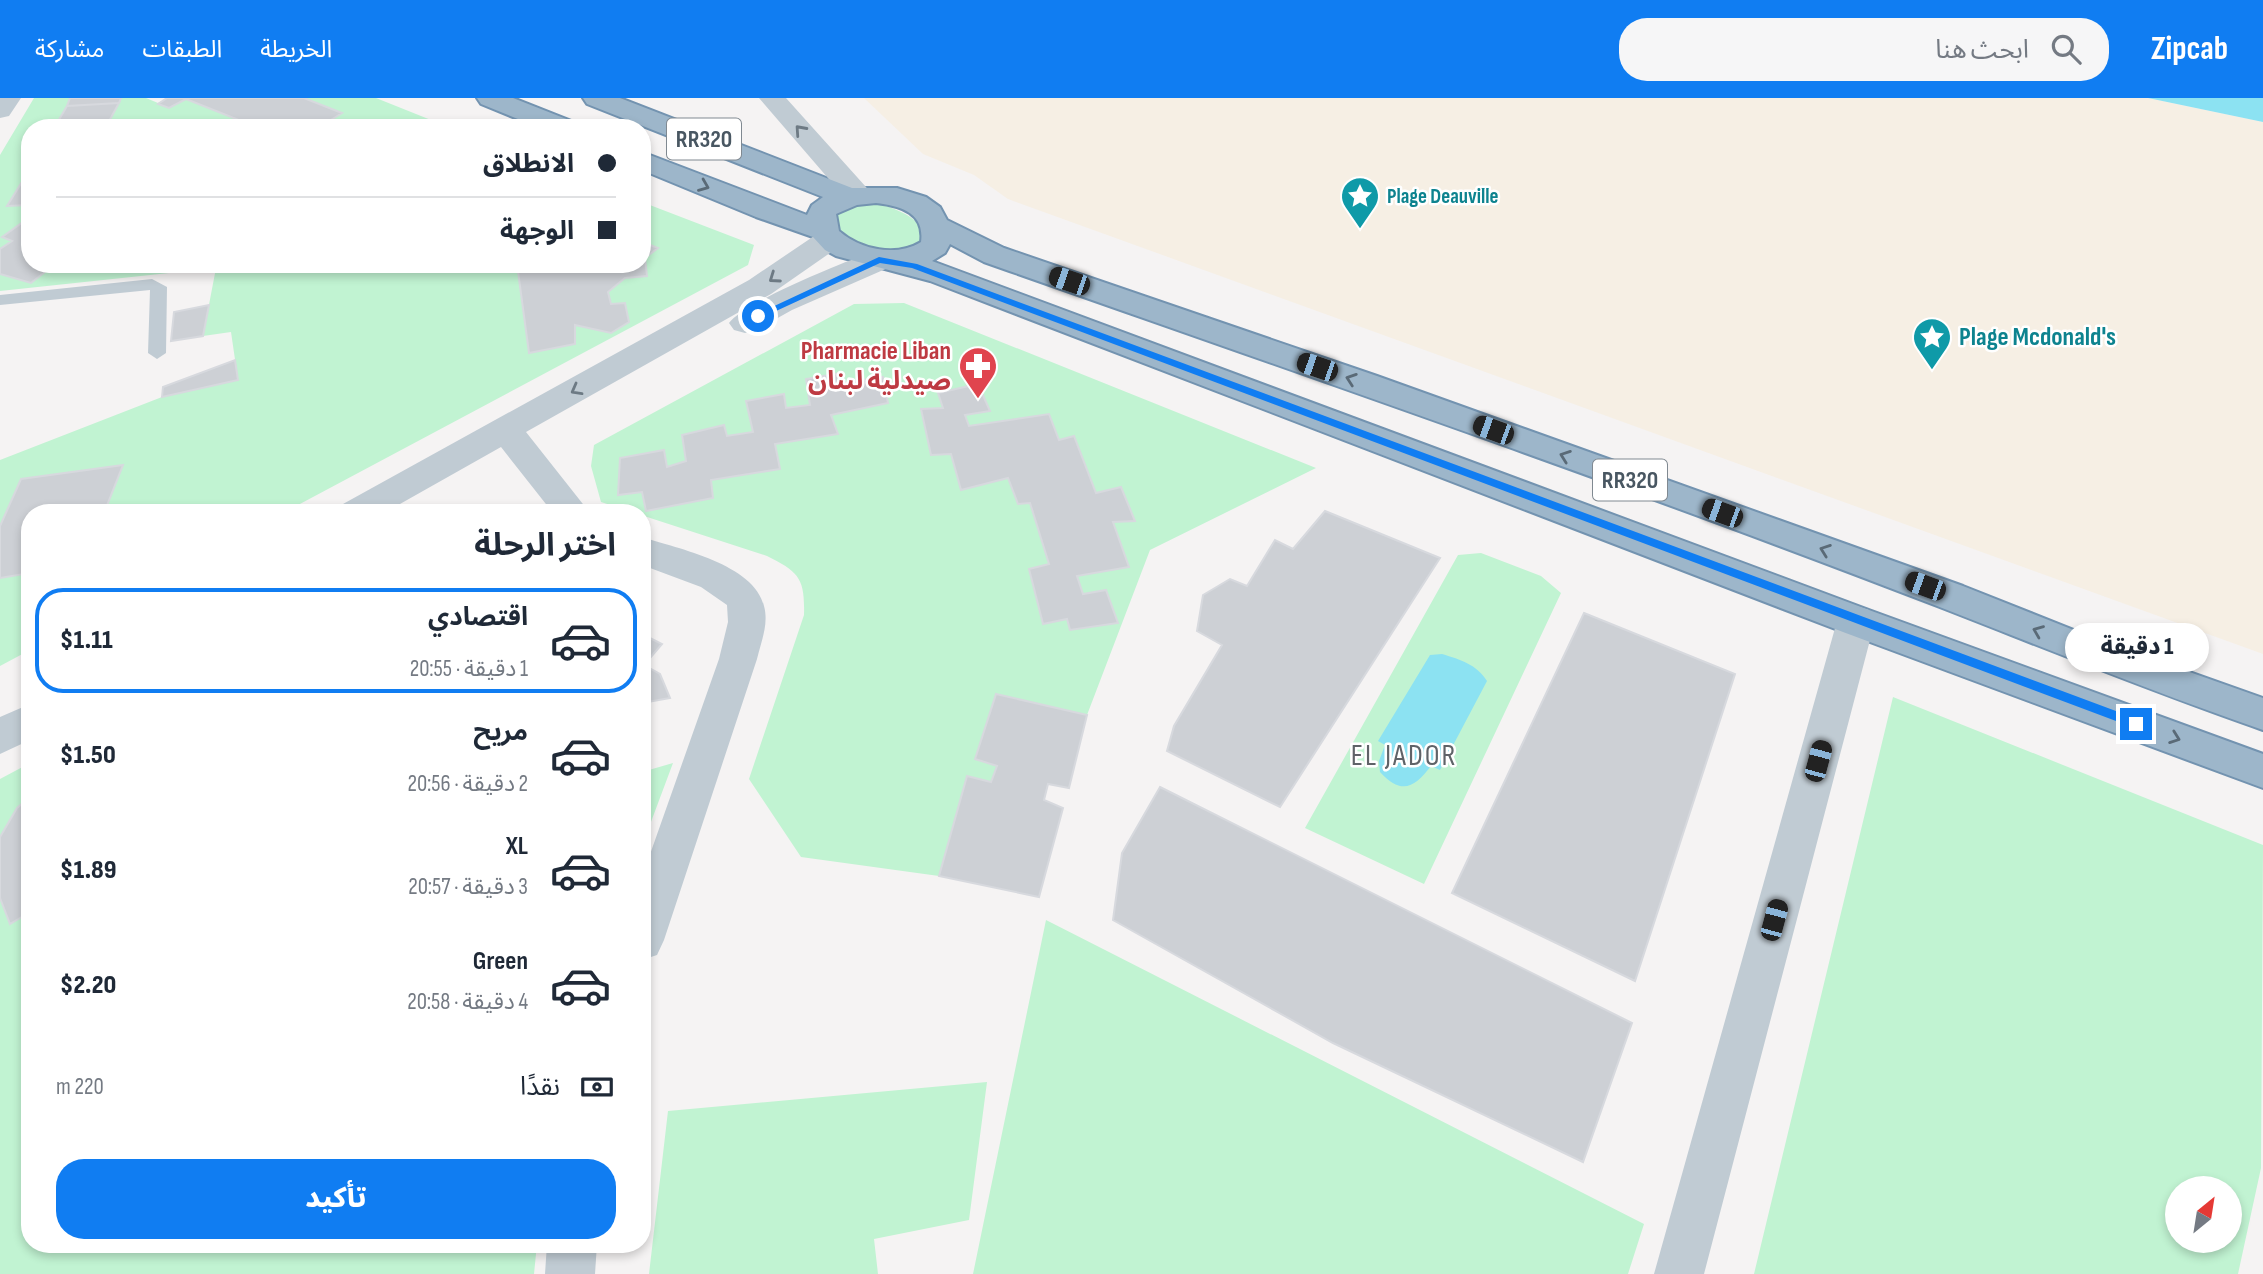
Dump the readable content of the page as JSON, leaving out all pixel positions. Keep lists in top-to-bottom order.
{
  "streets": {
    "highway": ["RR320"]
  },
  "districts": ["EL JADOR"],
  "places": {
    "place": ["Plage Deauville", "Plage Mcdonald's"],
    "pharmacy": ["Pharmacie Liban صيدلية لبنان"]
  },
  "north": "top right",
  "page": {
    "header": "Zipcab",
    "search": "ابحث هنا",
    "nav": ["الخريطة", "الطبقات", "مشاركة"],
    "banner": ["الانطلاق", "الوجهة"],
    "heading": "اختر الرحلة",
    "list": [
      {
        "name": "اقتصادي",
        "note": "1 دقيقة · 20:55",
        "value": "$1.11"
      },
      {
        "name": "مريح",
        "note": "2 دقيقة · 20:56",
        "value": "$1.50"
      },
      {
        "name": "XL",
        "note": "3 دقيقة · 20:57",
        "value": "$1.89"
      },
      {
        "name": "Green",
        "note": "4 دقيقة · 20:58",
        "value": "$2.20"
      }
    ],
    "bubble": "1 دقيقة",
    "pay": ["نقدًا", "220 m"],
    "buttons": "تأكيد"
  }
}
